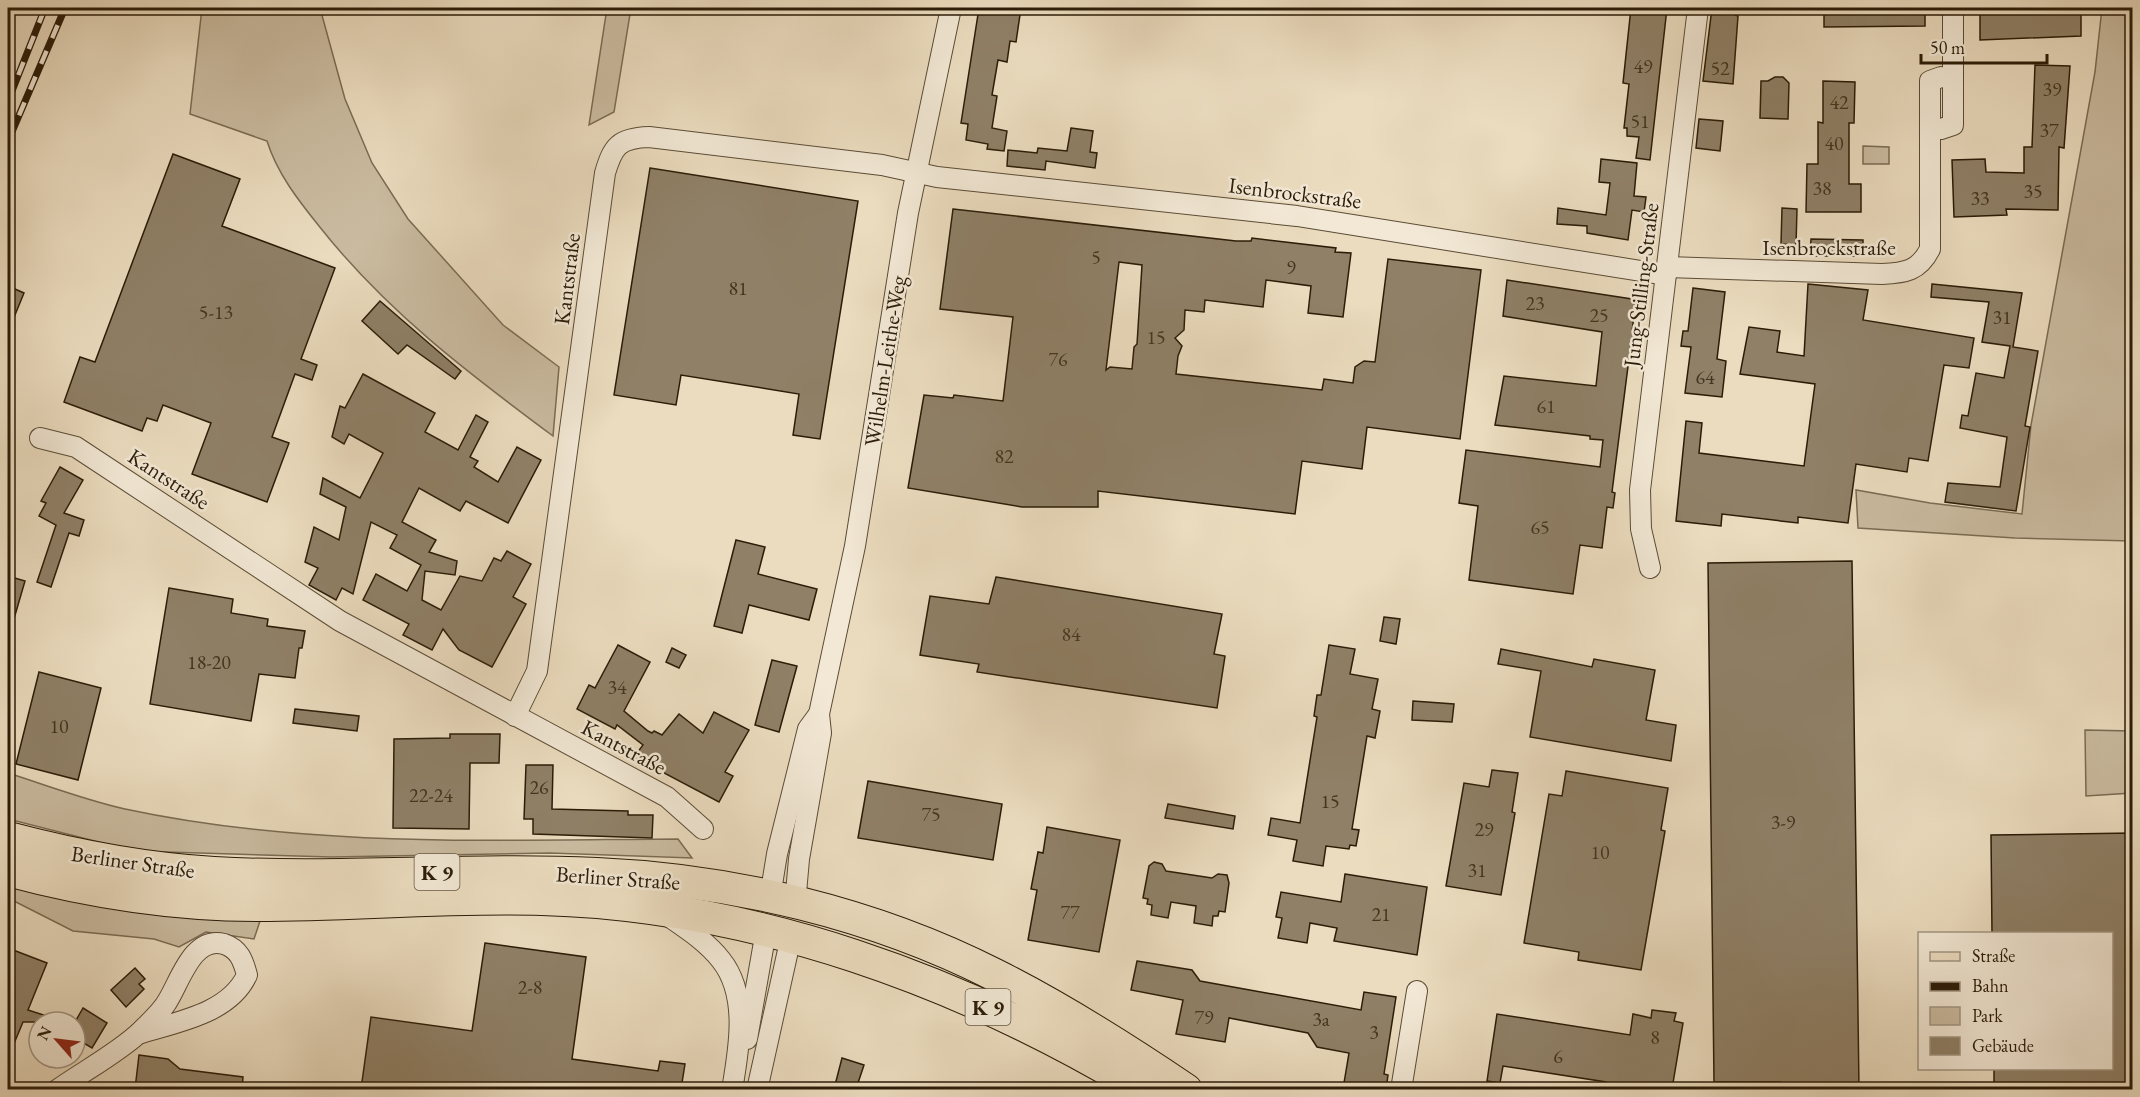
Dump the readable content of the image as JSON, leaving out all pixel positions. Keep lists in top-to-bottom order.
{
  "streets": {
    "main road": ["Wilhelm-Leithe-Weg", "Berliner Straße", "K 9"],
    "street": ["Isenbrockstraße", "Kantstraße", "Jung-Stilling-Straße"]
  },
  "crossings": [
    ["Isenbrockstraße", "Kantstraße"],
    ["Isenbrockstraße", "Jung-Stilling-Straße"],
    ["Isenbrockstraße", "Wilhelm-Leithe-Weg"],
    ["Kantstraße", "Wilhelm-Leithe-Weg"],
    ["Wilhelm-Leithe-Weg", "Berliner Straße"]
  ],
  "house_numbers": [
    "49",
    "52",
    "39",
    "42",
    "51",
    "37",
    "40",
    "38",
    "35",
    "33",
    "5",
    "9",
    "81",
    "23",
    "5-13",
    "25",
    "31",
    "15",
    "76",
    "64",
    "61",
    "82",
    "65",
    "84",
    "18-20",
    "34",
    "10",
    "26",
    "22-24",
    "15",
    "75",
    "3-9",
    "29",
    "10",
    "31",
    "77",
    "21",
    "2-8",
    "79",
    "3a",
    "3",
    "8",
    "6"
  ],
  "legend": [
    "Straße",
    "Bahn",
    "Park",
    "Gebäude"
  ],
  "scale_bar": "50 m",
  "north": "top left"
}
